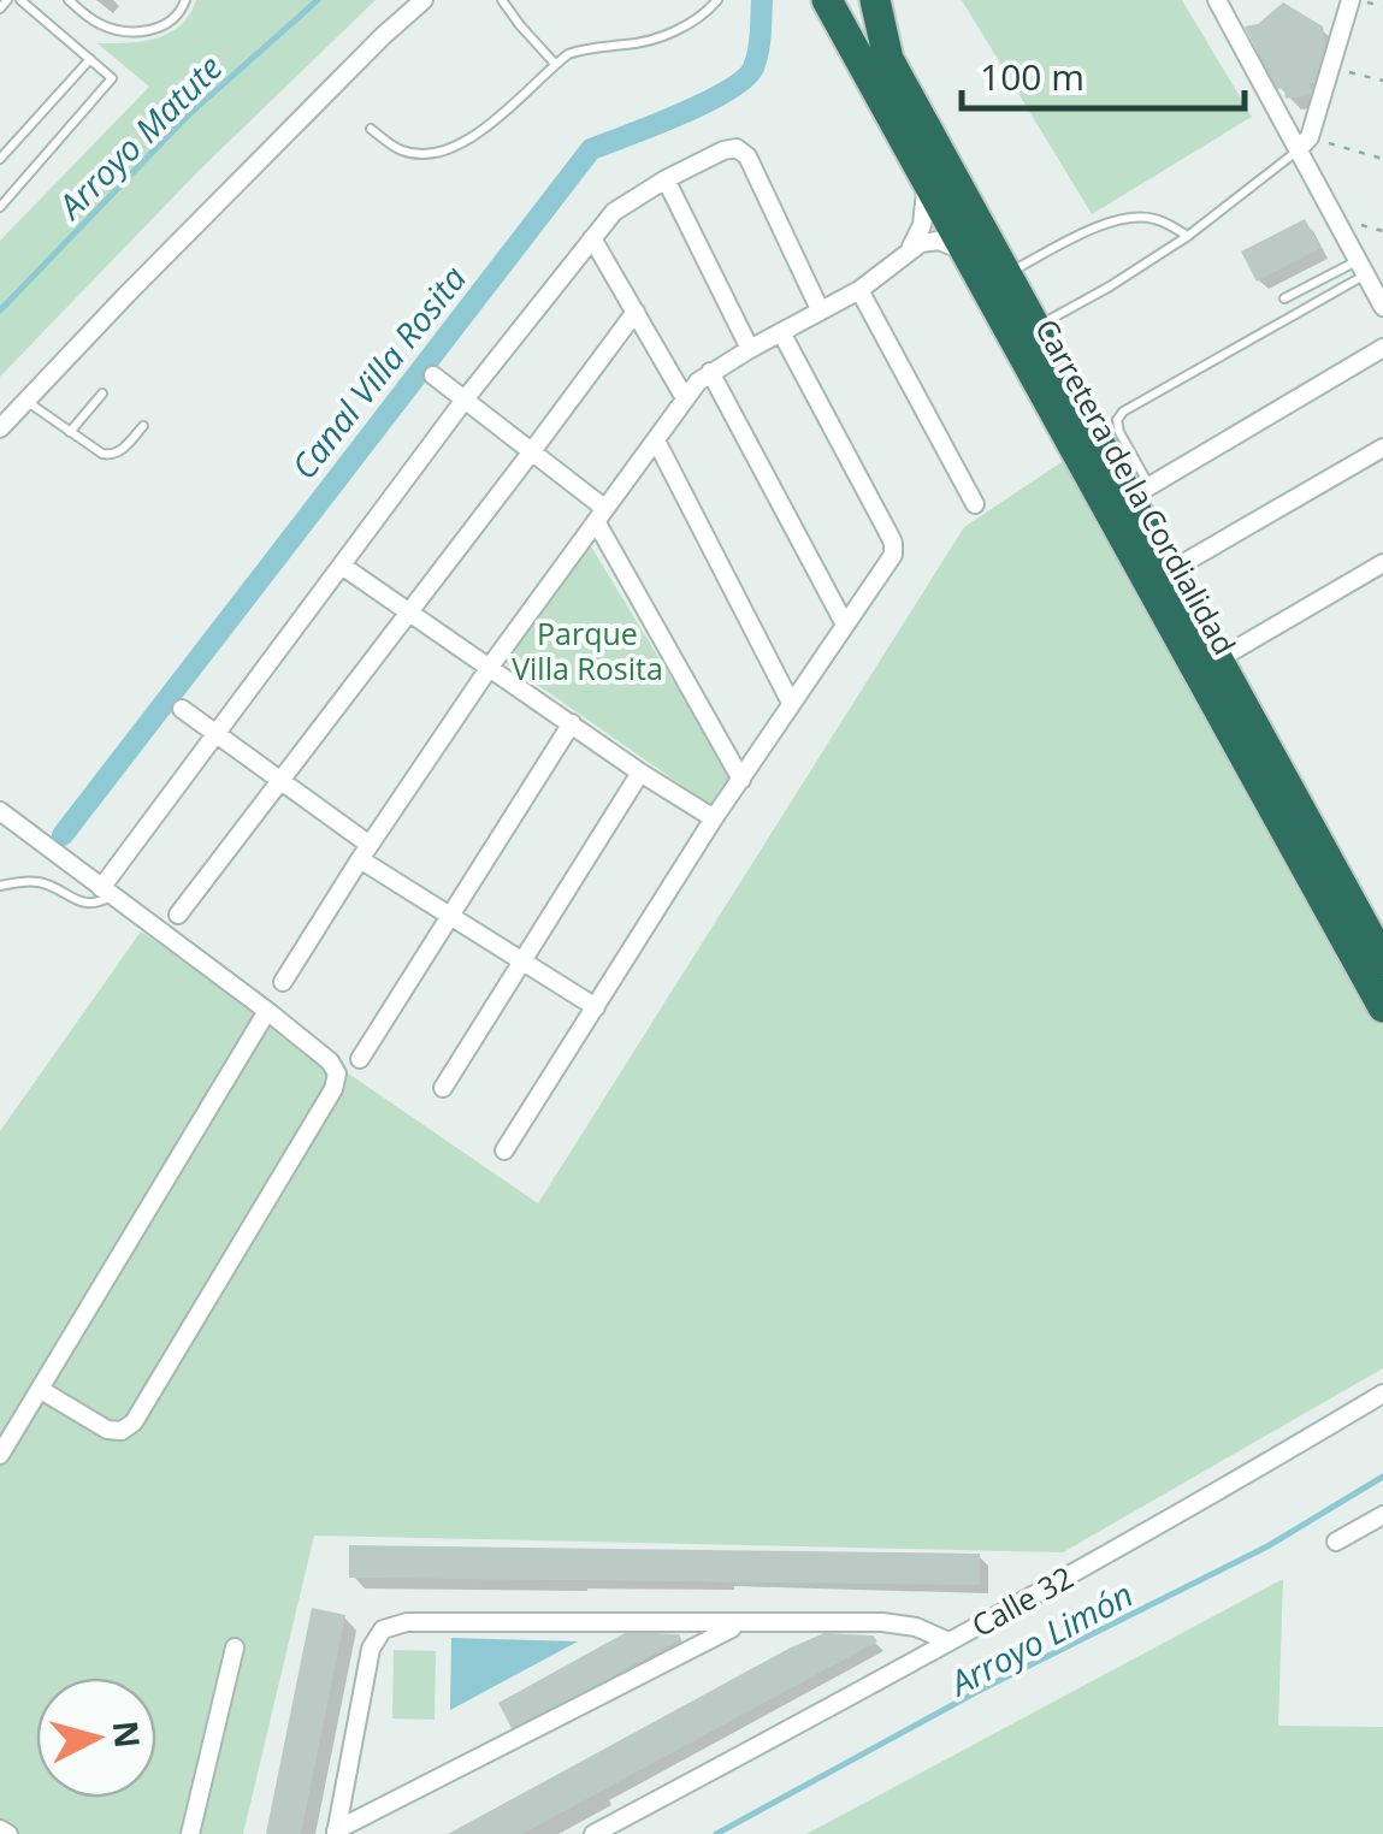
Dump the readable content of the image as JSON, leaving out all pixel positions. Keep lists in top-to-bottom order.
{
  "streets": {
    "highway": ["Carretera de la Cordialidad"],
    "street": ["Calle 32"]
  },
  "water": ["Arroyo Matute", "Canal Villa Rosita", "Arroyo Limón"],
  "parks": ["Parque Villa Rosita"],
  "scale_bar": "100 m",
  "north": "right"
}
